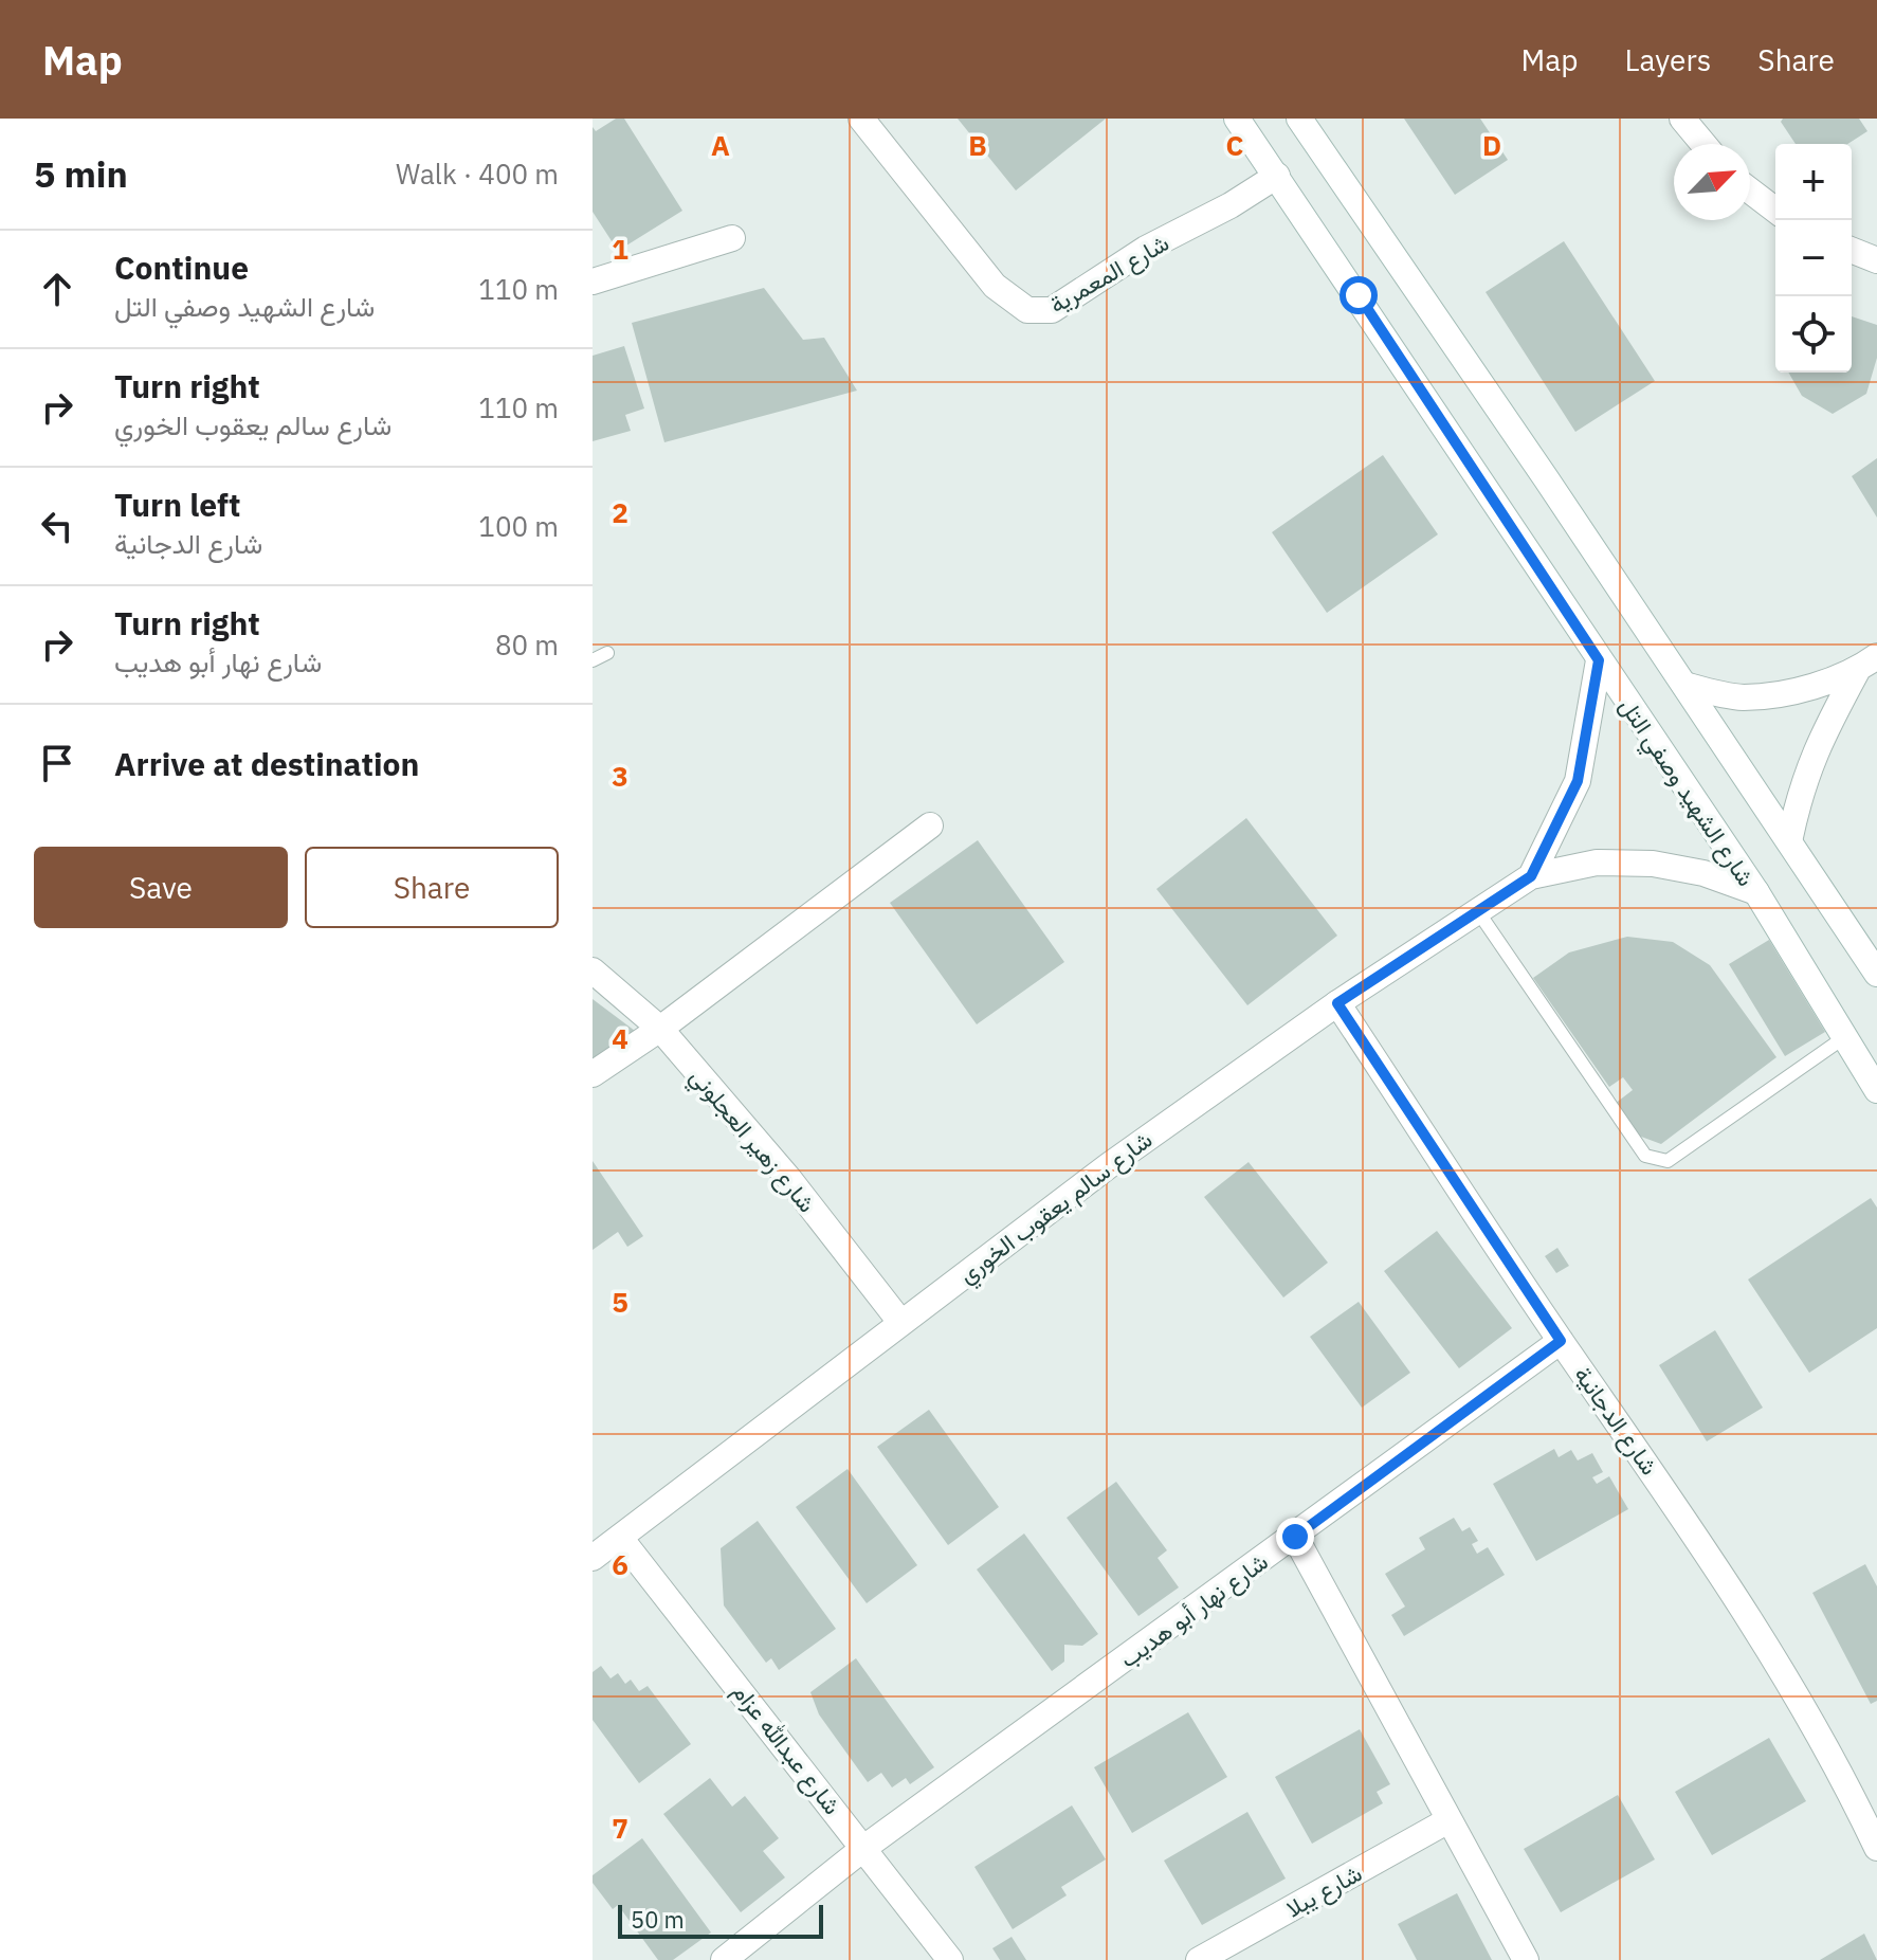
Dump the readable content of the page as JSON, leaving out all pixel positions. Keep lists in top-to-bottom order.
{
  "streets": {
    "street": [
      "شارع المعمرية",
      "شارع الشهيد وصفي التل",
      "شارع زهير العجلوني",
      "شارع سالم يعقوب الخوري",
      "شارع الدجانية",
      "شارع نهار أبو هديب",
      "شارع عبدالله عزام",
      "شارع يبلا"
    ]
  },
  "crossings": [
    ["شارع المعمرية", "شارع الشهيد وصفي التل"],
    ["شارع الشهيد وصفي التل", "شارع سالم يعقوب الخوري"],
    ["شارع زهير العجلوني", "شارع سالم يعقوب الخوري"],
    ["شارع سالم يعقوب الخوري", "شارع الدجانية"],
    ["شارع سالم يعقوب الخوري", "شارع عبدالله عزام"],
    ["شارع الدجانية", "شارع نهار أبو هديب"],
    ["شارع نهار أبو هديب", "شارع عبدالله عزام"]
  ],
  "scale_bar": "50 m",
  "north": "top right",
  "page": {
    "header": "Map",
    "nav": ["Map", "Layers", "Share"],
    "heading": ["5 min", "Walk · 400 m"],
    "map_buttons": ["+", "−"],
    "list": [
      ["Continue", "شارع الشهيد وصفي التل", "110 m"],
      ["Turn right", "شارع سالم يعقوب الخوري", "110 m"],
      ["Turn left", "شارع الدجانية", "100 m"],
      ["Turn right", "شارع نهار أبو هديب", "80 m"],
      "Arrive at destination"
    ],
    "buttons": ["Save", "Share"],
    "scale": "50 m"
  },
  "grid": {
    "columns": [
      "A",
      "B",
      "C",
      "D"
    ],
    "rows": [
      "1",
      "2",
      "3",
      "4",
      "5",
      "6",
      "7"
    ]
  }
}
